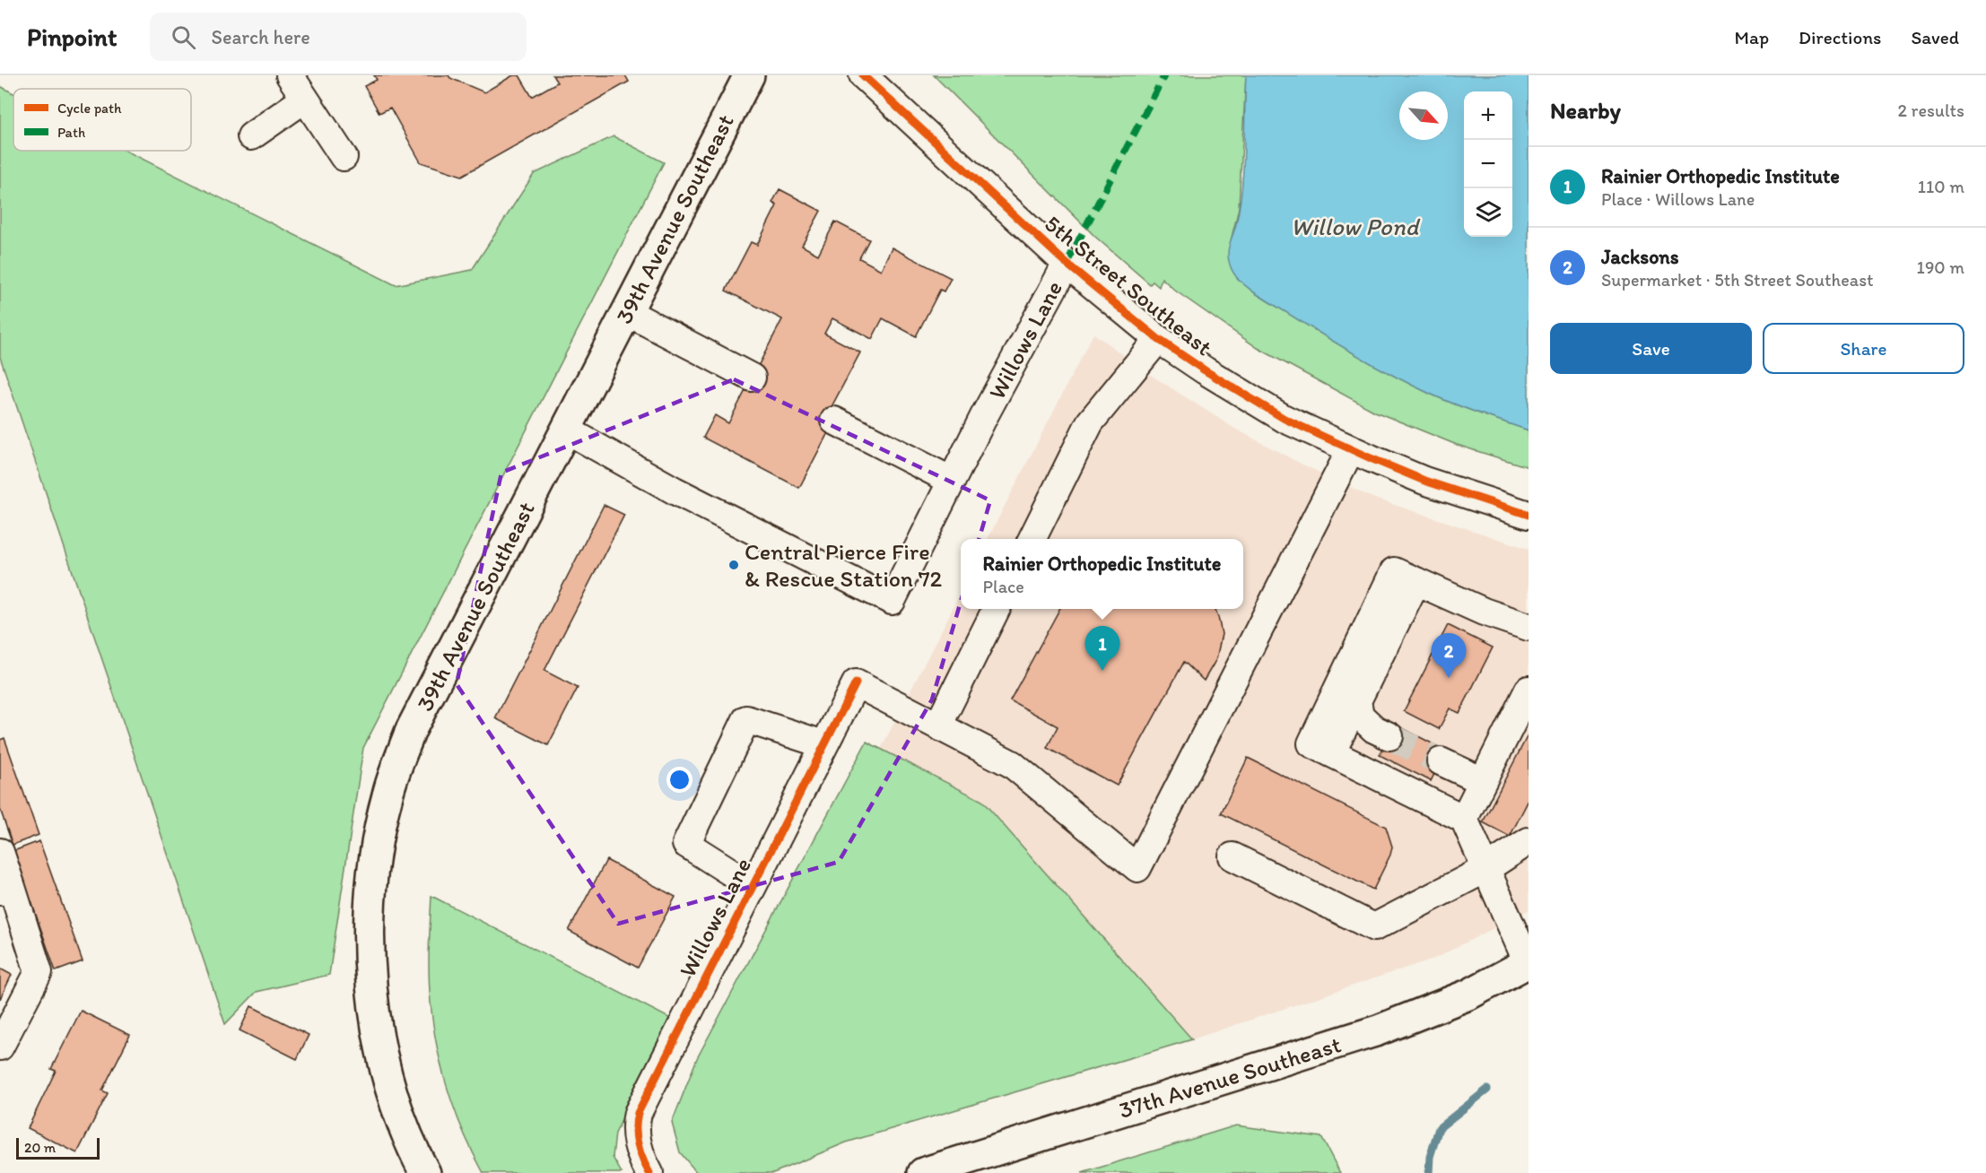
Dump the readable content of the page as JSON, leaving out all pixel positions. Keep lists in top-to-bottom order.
{
  "streets": {
    "main road": ["39th Avenue Southeast", "37th Avenue Southeast"],
    "street": ["5th Street Southeast", "Willows Lane"]
  },
  "crossings": [
    ["39th Avenue Southeast", "Willows Lane"],
    ["5th Street Southeast", "Willows Lane"]
  ],
  "water": ["Willow Pond"],
  "places": ["Central Pierce Fire & Rescue Station 72"],
  "legend": ["Cycle path", "Path"],
  "scale_bar": "20 m",
  "north": "bottom right",
  "page": {
    "header": "Pinpoint",
    "search": "Search here",
    "nav": ["Map", "Directions", "Saved"],
    "heading": ["Nearby", "2 results"],
    "map_buttons": ["+", "−"],
    "list": [
      {
        "mark": "1",
        "name": "Rainier Orthopedic Institute",
        "note": "Place · Willows Lane",
        "value": "110 m"
      },
      {
        "mark": "2",
        "name": "Jacksons",
        "note": "Supermarket · 5th Street Southeast",
        "value": "190 m"
      }
    ],
    "buttons": ["Save", "Share"],
    "popup": ["Rainier Orthopedic Institute", "Place"],
    "pins": ["1", "2"],
    "scale": "20 m"
  }
}
